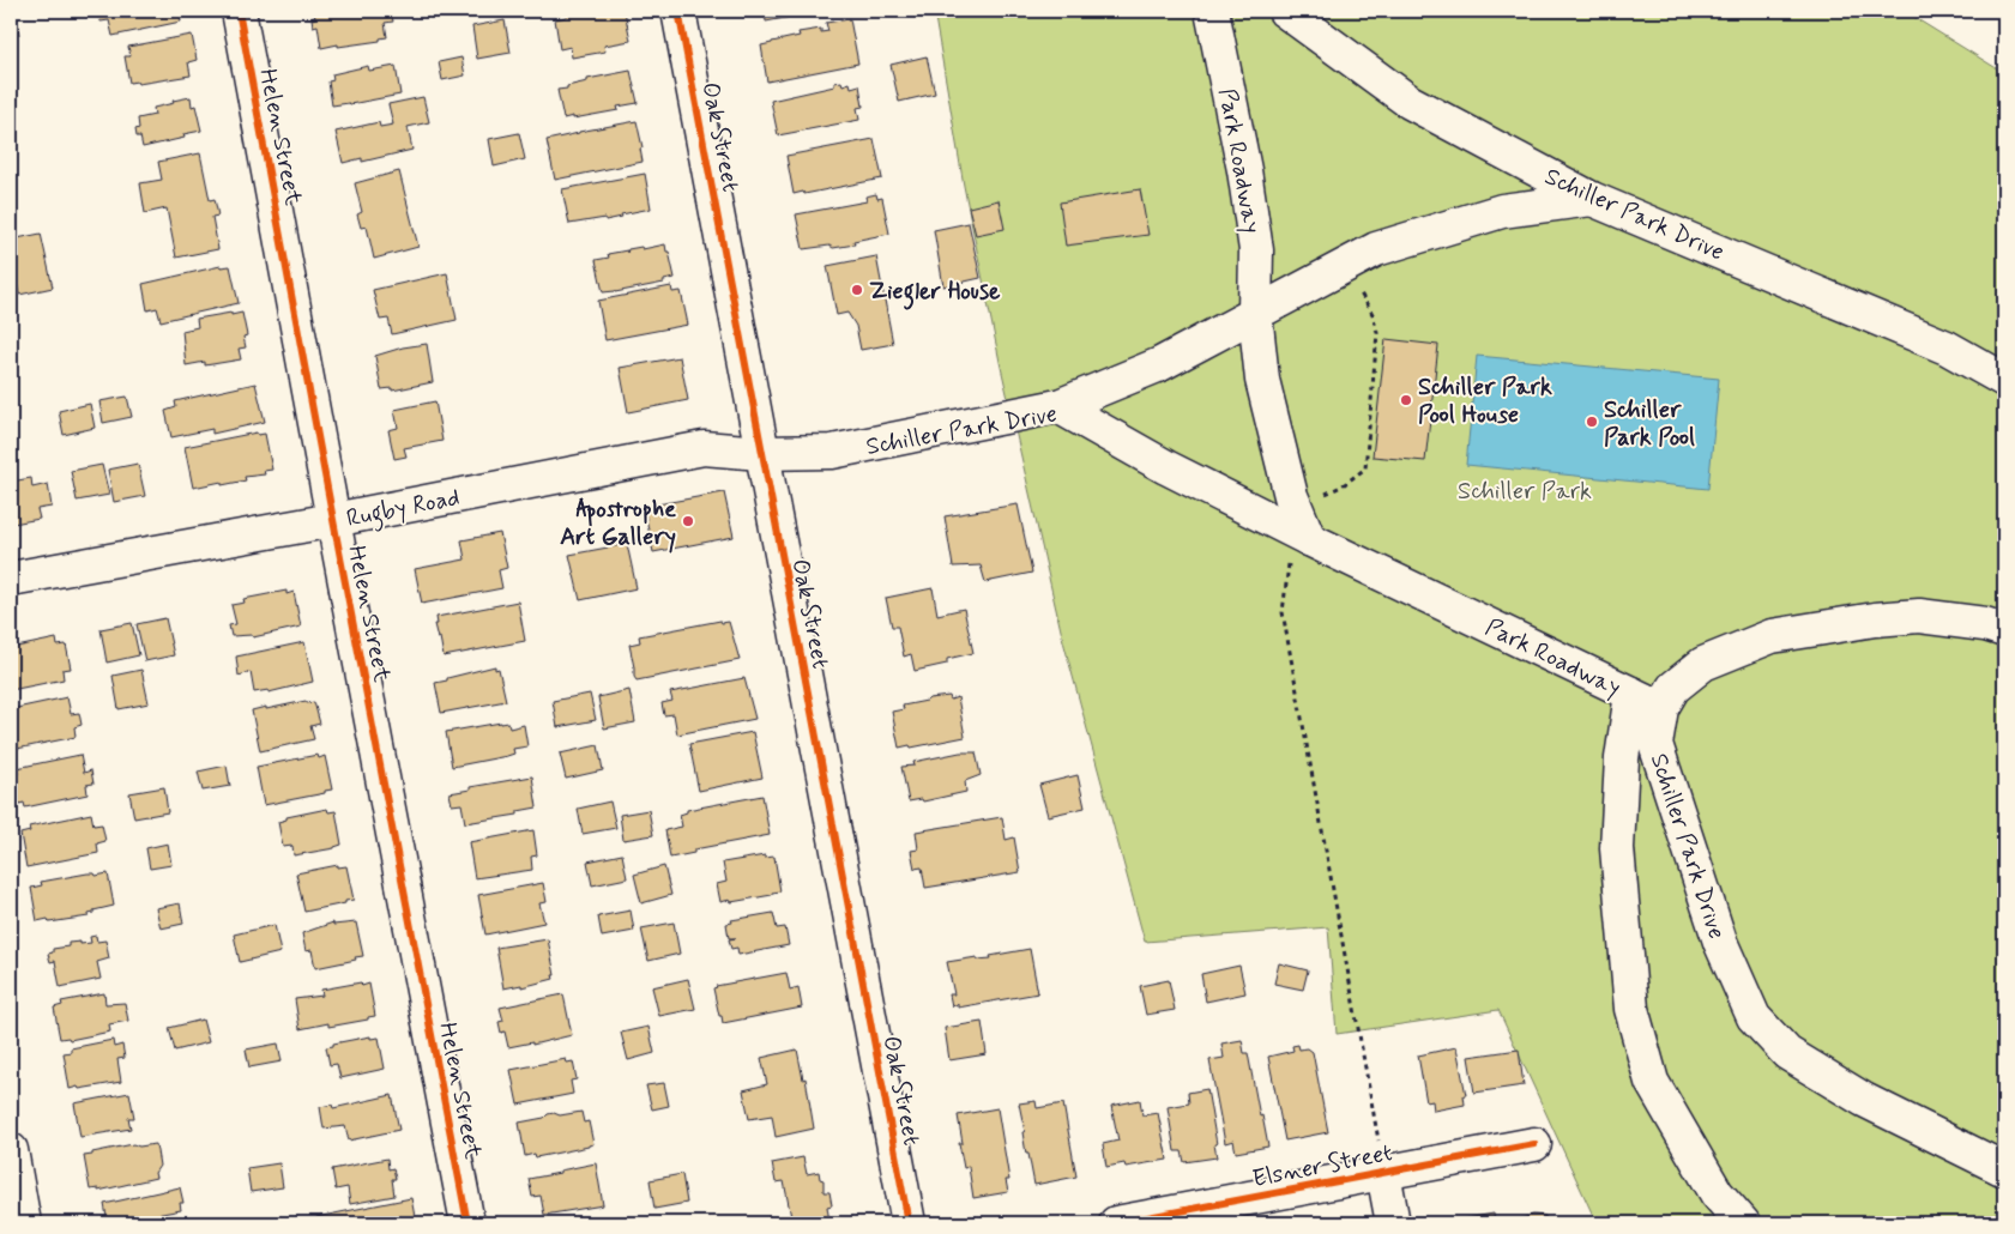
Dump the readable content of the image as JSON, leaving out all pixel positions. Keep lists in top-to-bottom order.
{
  "streets": {
    "street": [
      "Helen Street",
      "Oak Street",
      "Park Roadway",
      "Schiller Park Drive",
      "Rugby Road",
      "Elsner Street"
    ]
  },
  "crossings": [
    ["Helen Street", "Rugby Road"],
    ["Oak Street", "Schiller Park Drive"],
    ["Oak Street", "Rugby Road"],
    ["Park Roadway", "Schiller Park Drive"],
    ["Schiller Park Drive", "Rugby Road"]
  ],
  "parks": ["Schiller Park"],
  "places": [
    "Ziegler House",
    "Schiller Park Pool House",
    "Schiller Park Pool",
    "Apostrophe Art Gallery"
  ]
}
